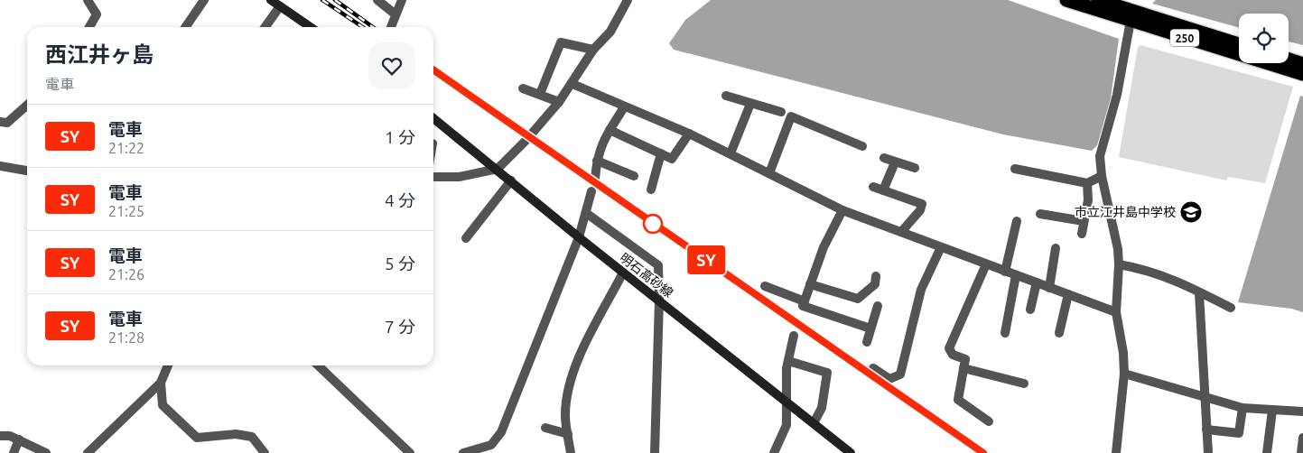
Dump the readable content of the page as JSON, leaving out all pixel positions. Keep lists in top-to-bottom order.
{
  "streets": {
    "highway": ["250"],
    "main road": ["明石高砂線"]
  },
  "places": {
    "school or university": ["市立江井島中学校"]
  },
  "page": {
    "on_map": "SY",
    "heading": ["西江井ヶ島", "電車"],
    "list": [
      {
        "mark": "SY",
        "name": "電車",
        "note": "21:22",
        "value": "1 分"
      },
      {
        "mark": "SY",
        "name": "電車",
        "note": "21:25",
        "value": "4 分"
      },
      {
        "mark": "SY",
        "name": "電車",
        "note": "21:26",
        "value": "5 分"
      },
      {
        "mark": "SY",
        "name": "電車",
        "note": "21:28",
        "value": "7 分"
      }
    ]
  }
}
